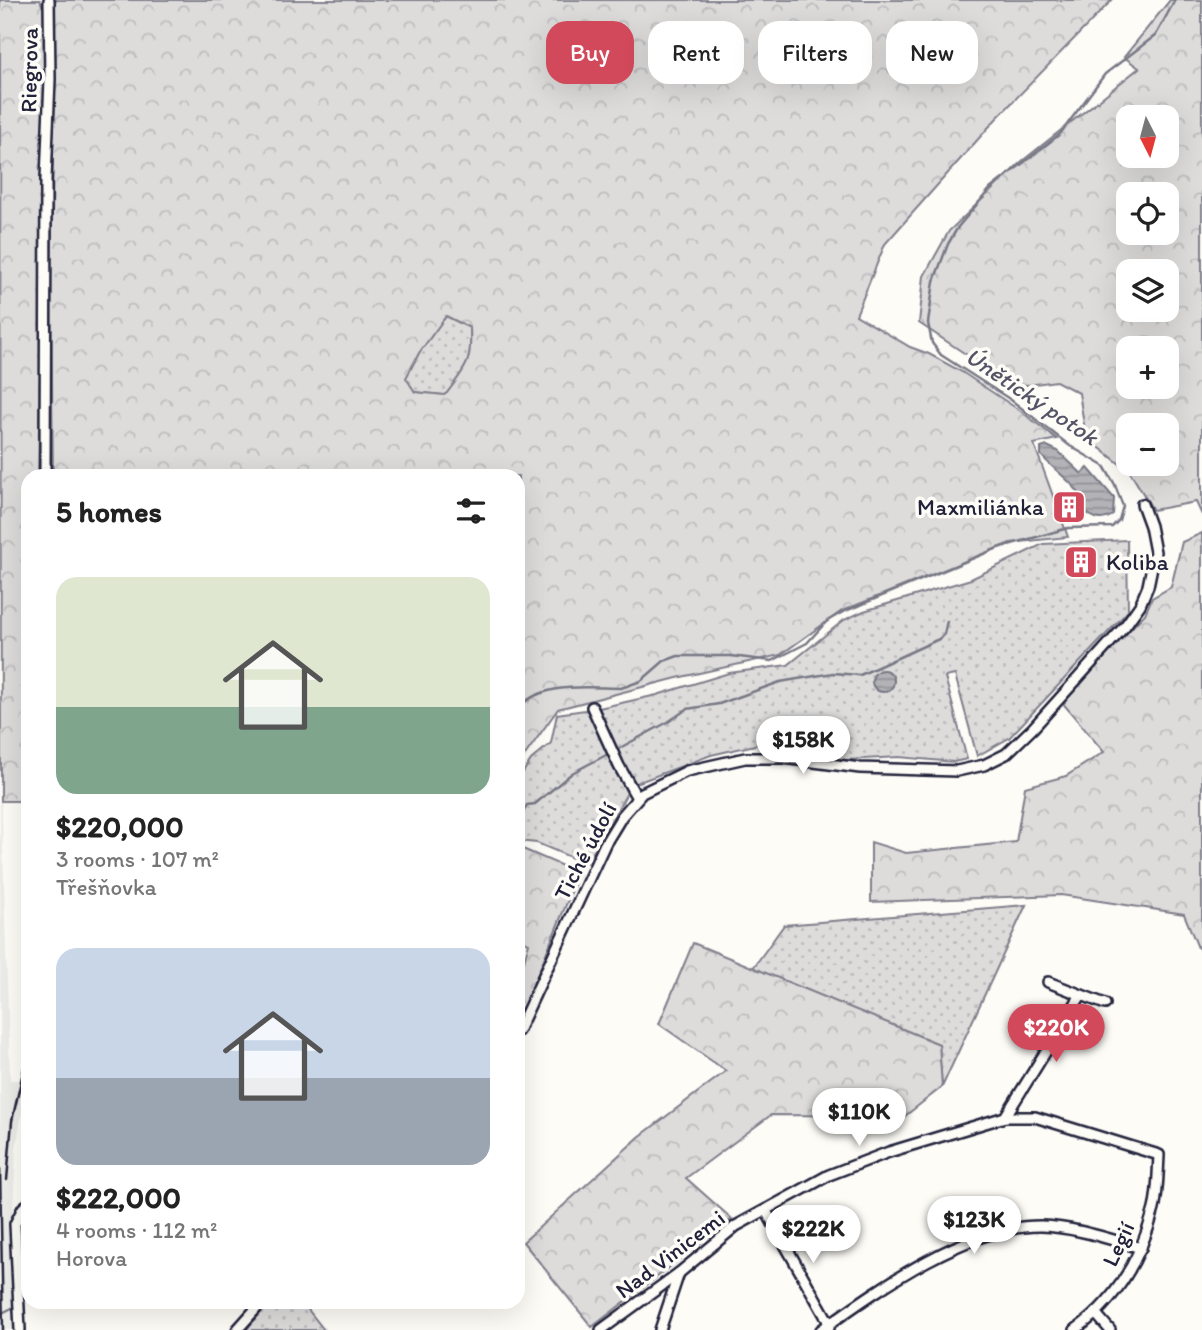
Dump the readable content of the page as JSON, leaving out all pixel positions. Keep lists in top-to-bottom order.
{
  "streets": {
    "street": [
      "Riegrova",
      "Tiché údolí",
      "Legií",
      "Nad Vinicemi"
    ]
  },
  "crossings": [
    ["Legií", "Nad Vinicemi"]
  ],
  "water": ["Únětický potok"],
  "places": {
    "building": ["Maxmiliánka", "Koliba"]
  },
  "north": "bottom",
  "page": {
    "chip": [
      "Buy",
      "Rent",
      "Filters",
      "New"
    ],
    "map_buttons": ["+", "−"],
    "heading": "5 homes",
    "list": [
      {
        "name": "$220,000",
        "note": "3 rooms · 107 m² · Třešňovka"
      },
      {
        "name": "$222,000",
        "note": "4 rooms · 112 m² · Horova"
      }
    ],
    "price": [
      "$158K",
      "$220K",
      "$110K",
      "$123K",
      "$222K"
    ]
  }
}
